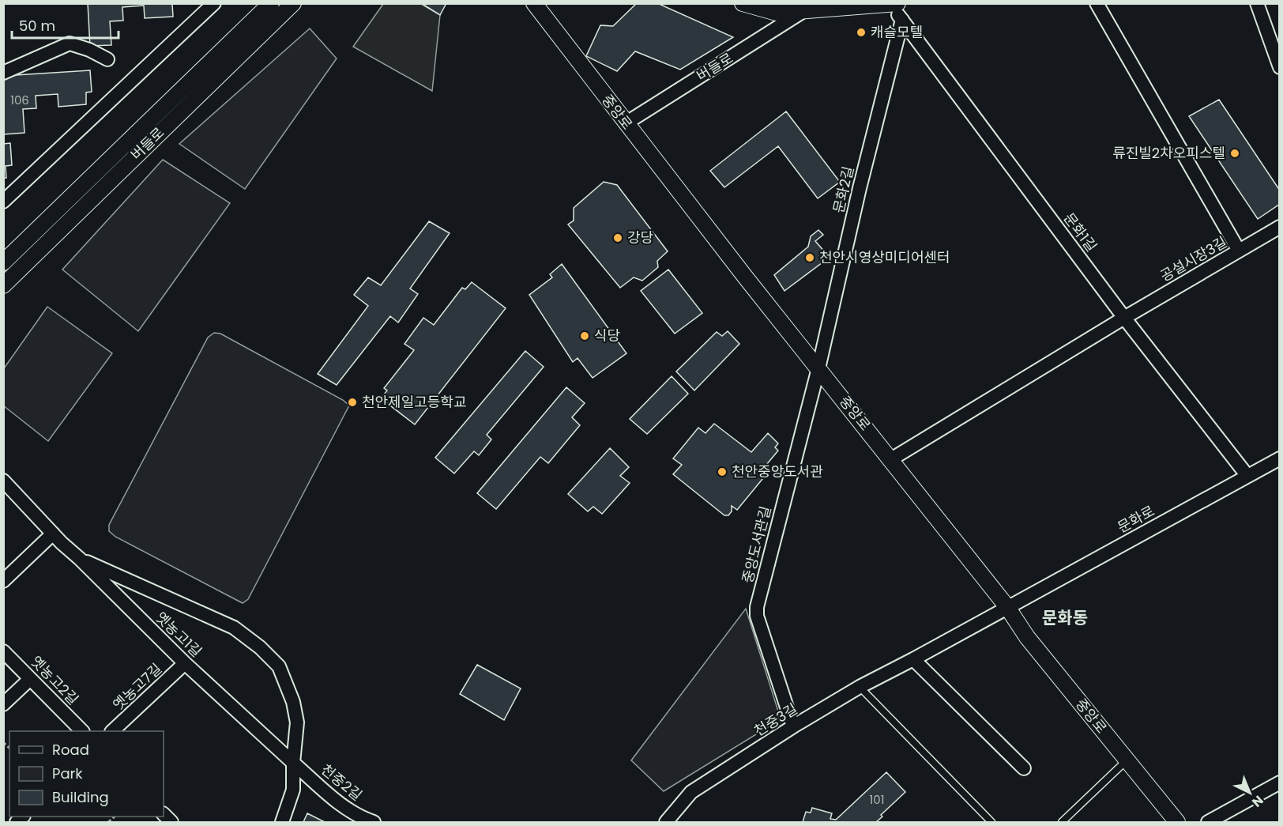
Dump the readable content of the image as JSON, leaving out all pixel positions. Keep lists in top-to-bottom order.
{
  "streets": {
    "street": [
      "버들로",
      "중앙로",
      "문화2길",
      "문화1길",
      "공설시장3길",
      "문화로",
      "중앙도서관길",
      "옛농고1길",
      "옛농고2길",
      "옛농고7길",
      "천중3길",
      "천중2길"
    ]
  },
  "crossings": [
    ["버들로", "중앙로"],
    ["버들로", "문화1길"],
    ["중앙로", "문화2길"],
    ["중앙로", "공설시장3길"],
    ["중앙로", "문화로"],
    ["중앙로", "중앙도서관길"],
    ["중앙로", "천중3길"],
    ["문화2길", "문화1길"],
    ["문화2길", "중앙도서관길"],
    ["문화1길", "공설시장3길"],
    ["문화1길", "문화로"],
    ["문화로", "천중3길"],
    ["중앙도서관길", "천중3길"],
    ["옛농고1길", "옛농고7길"],
    ["옛농고1길", "천중2길"]
  ],
  "districts": ["문화동"],
  "places": [
    "캐슬모텔",
    "류진빌2차오피스텔",
    "강당",
    "천안시영상미디어센터",
    "식당",
    "천안제일고등학교",
    "천안중앙도서관"
  ],
  "house_numbers": ["106", "101"],
  "legend": ["Road", "Park", "Building"],
  "scale_bar": "50 m",
  "north": "bottom right"
}
